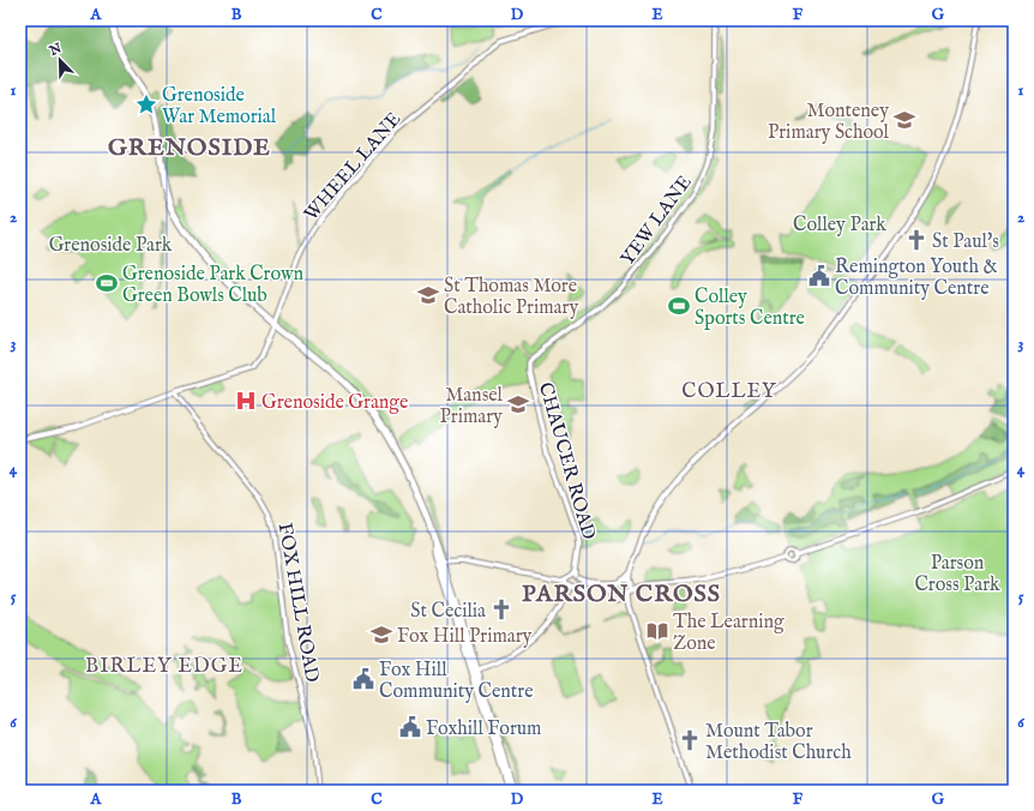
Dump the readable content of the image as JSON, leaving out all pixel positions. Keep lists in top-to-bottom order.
{
  "streets": {
    "street": [
      "WHEEL LANE",
      "YEW LANE",
      "CHAUCER ROAD",
      "FOX HILL ROAD"
    ]
  },
  "crossings": [
    ["WHEEL LANE", "FOX HILL ROAD"],
    ["YEW LANE", "CHAUCER ROAD"]
  ],
  "districts": [
    "GRENOSIDE",
    "COLLEY",
    "PARSON CROSS",
    "BIRLEY EDGE"
  ],
  "parks": ["Colley Park", "Grenoside Park", "Parson Cross Park"],
  "places": {
    "place": ["Grenoside War Memorial"],
    "school or university": [
      "Monteney Primary School",
      "St Thomas More Catholic Primary",
      "Mansel Primary",
      "Fox Hill Primary"
    ],
    "church": ["St Paul's", "St Cecilia", "Mount Tabor Methodist Church"],
    "public building": ["Remington Youth & Community Centre", "Fox Hill Community Centre", "Foxhill Forum"],
    "sports": ["Grenoside Park Crown Green Bowls Club", "Colley Sports Centre"],
    "hospital": ["Grenoside Grange"],
    "library": ["The Learning Zone"]
  },
  "north": "top left",
  "grid": {
    "columns": [
      "A",
      "B",
      "C",
      "D",
      "E",
      "F",
      "G"
    ],
    "rows": [
      "1",
      "2",
      "3",
      "4",
      "5",
      "6"
    ]
  }
}
